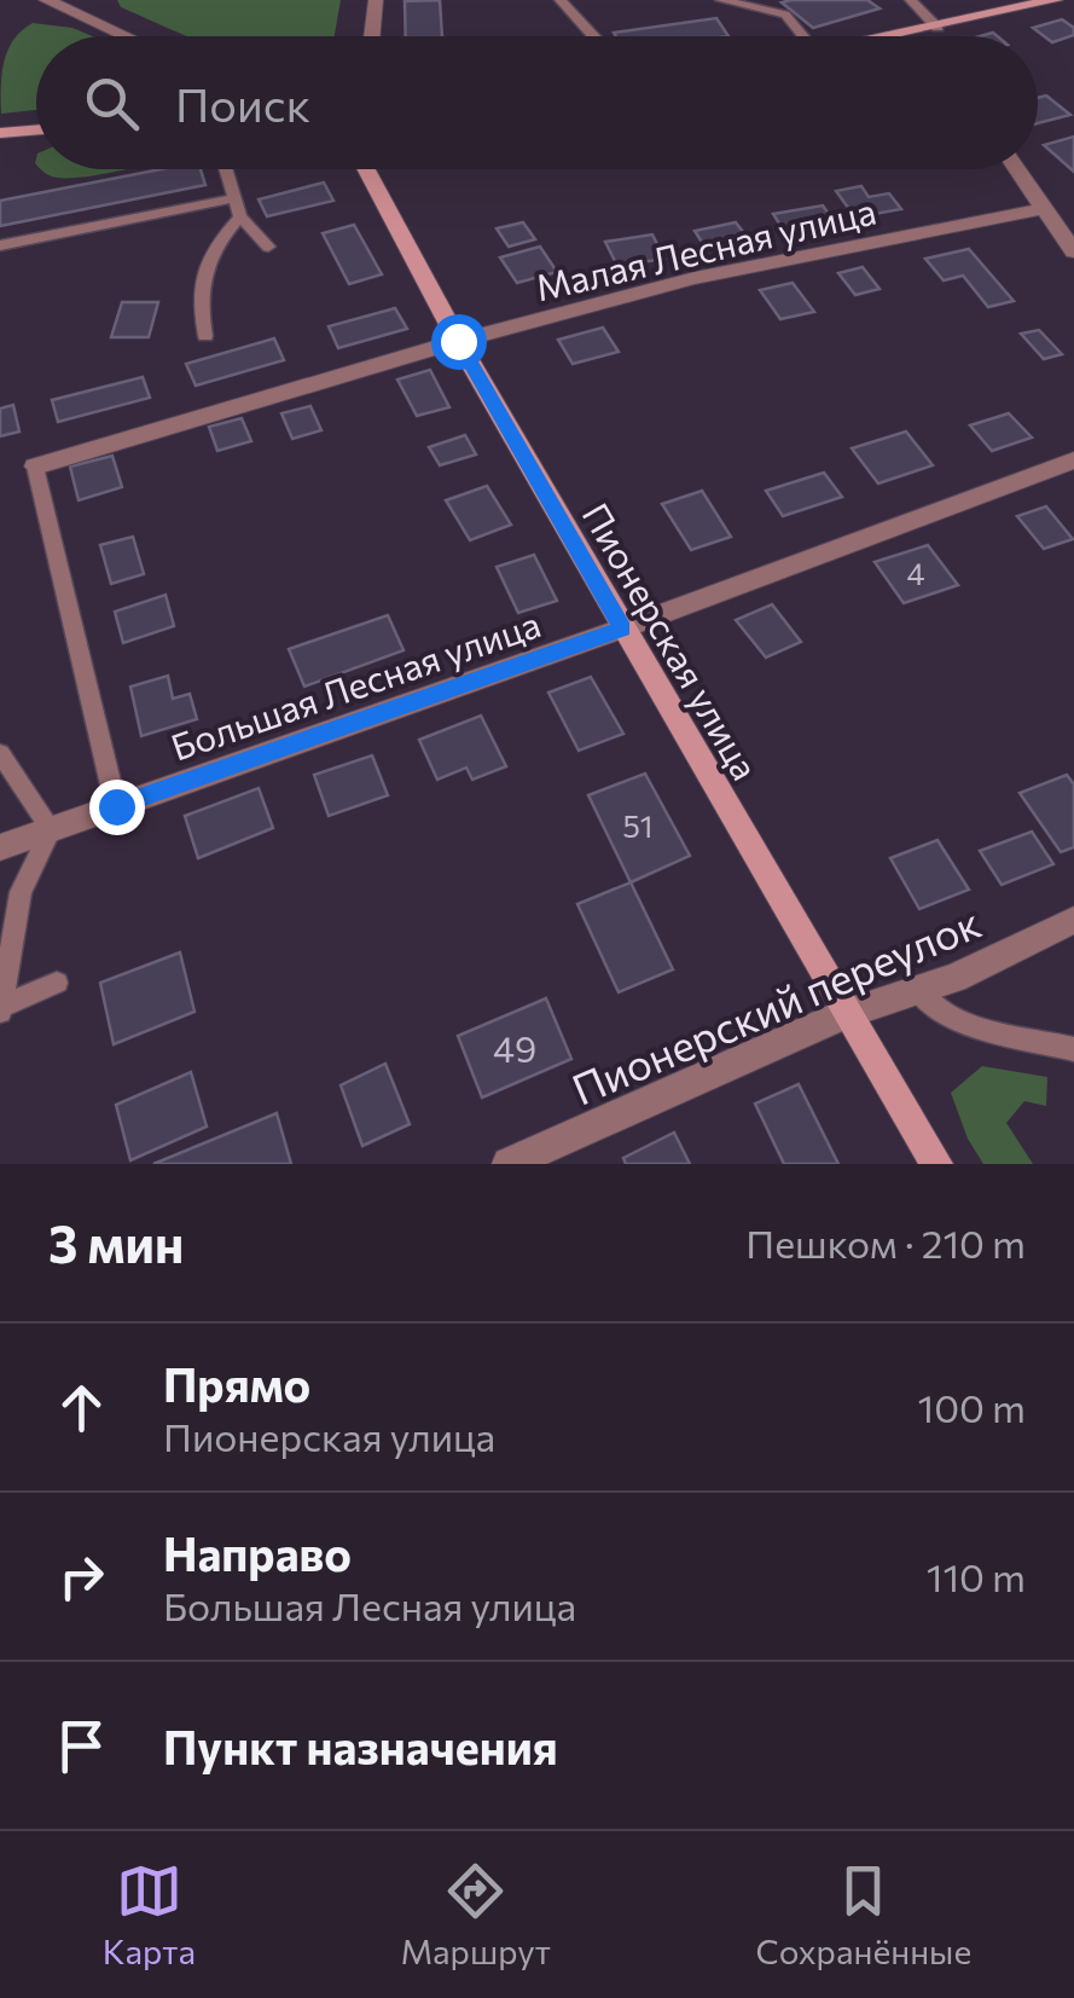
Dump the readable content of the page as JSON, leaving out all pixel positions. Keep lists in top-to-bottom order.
{
  "streets": {
    "street": [
      "Малая Лесная улица",
      "Пионерская улица",
      "Большая Лесная улица",
      "Пионерский переулок"
    ]
  },
  "crossings": [
    ["Малая Лесная улица", "Пионерская улица"],
    ["Пионерская улица", "Большая Лесная улица"],
    ["Пионерская улица", "Пионерский переулок"]
  ],
  "house_numbers": ["4", "51", "49"],
  "page": {
    "search": "Поиск",
    "heading": ["3 мин", "Пешком · 210 m"],
    "list": [
      ["Прямо", "Пионерская улица", "100 m"],
      ["Направо", "Большая Лесная улица", "110 m"],
      "Пункт назначения"
    ],
    "nav": ["Карта", "Маршрут", "Сохранённые"]
  }
}
